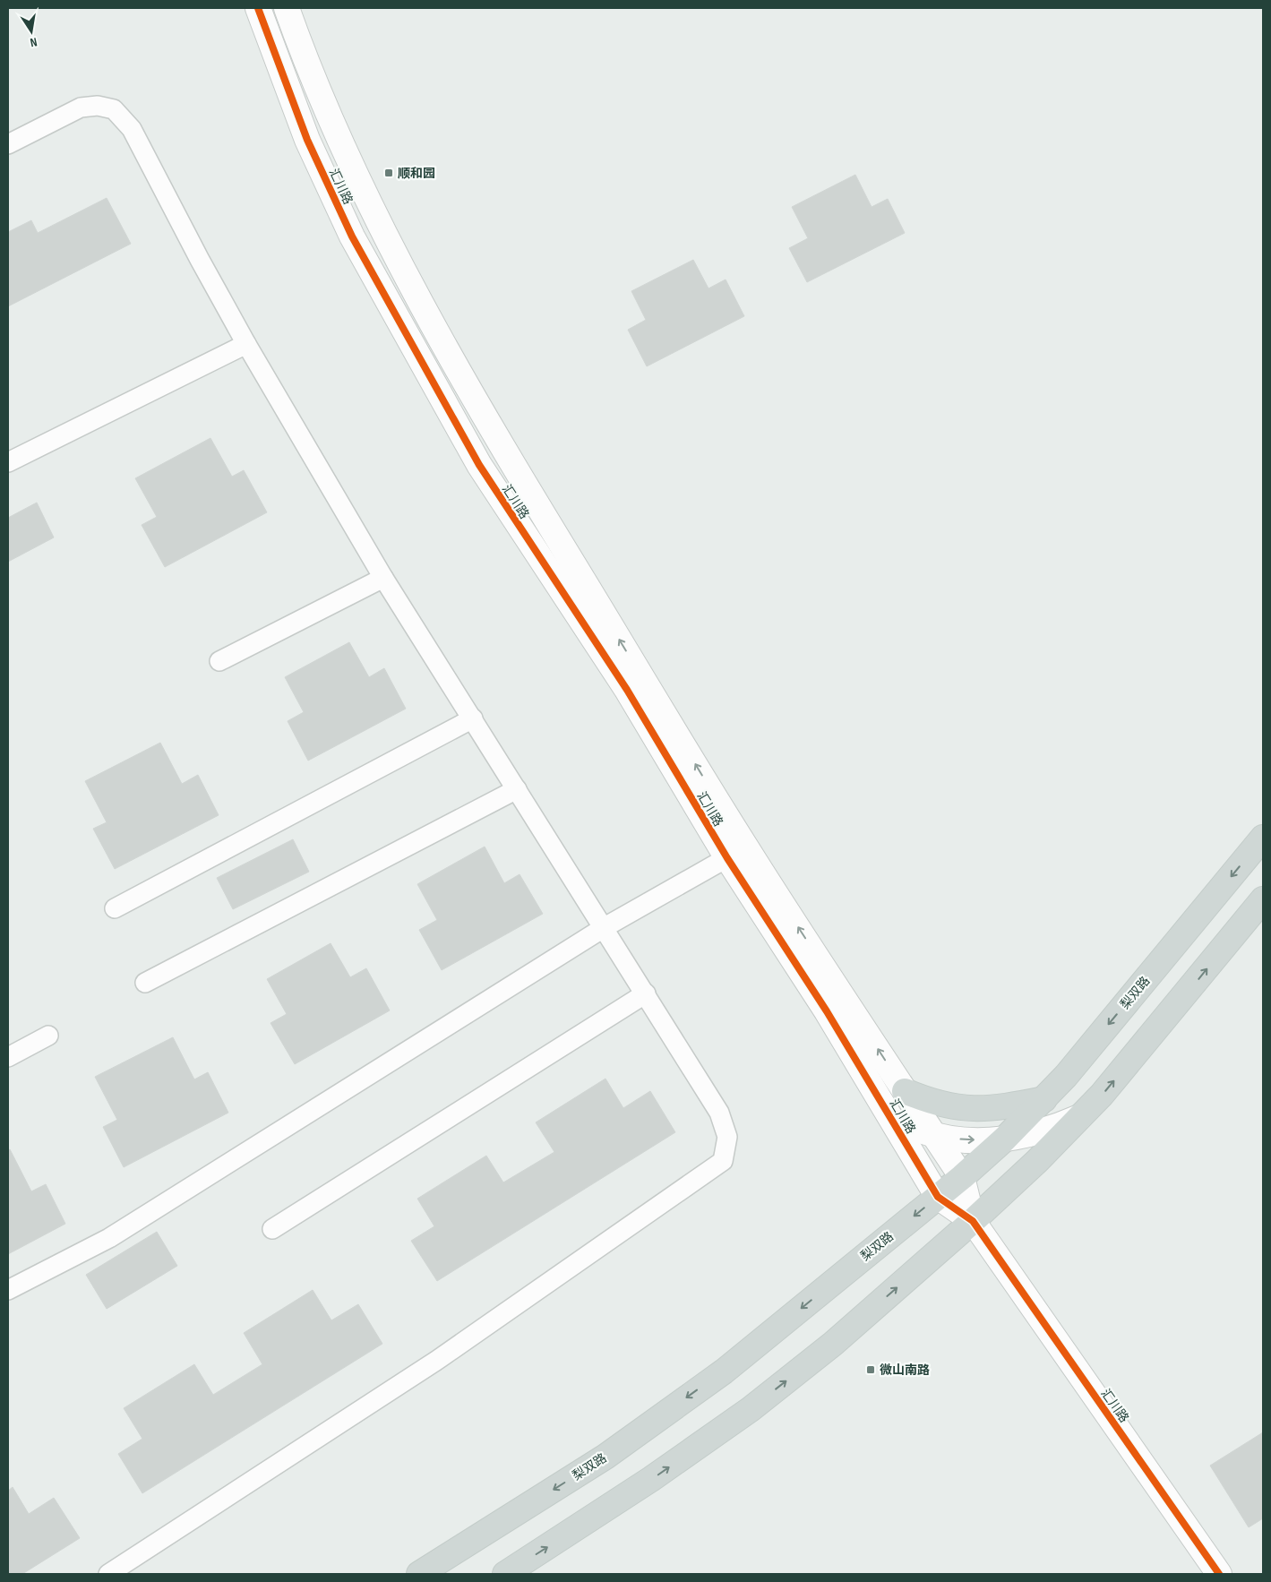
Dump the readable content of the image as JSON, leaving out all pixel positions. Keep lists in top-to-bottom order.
{
  "streets": {
    "main road": ["梨双路"],
    "street": ["汇川路"]
  },
  "crossings": [
    ["汇川路", "梨双路"]
  ],
  "places": {
    "transit": ["顺和园", "微山南路"]
  },
  "north": "bottom"
}
